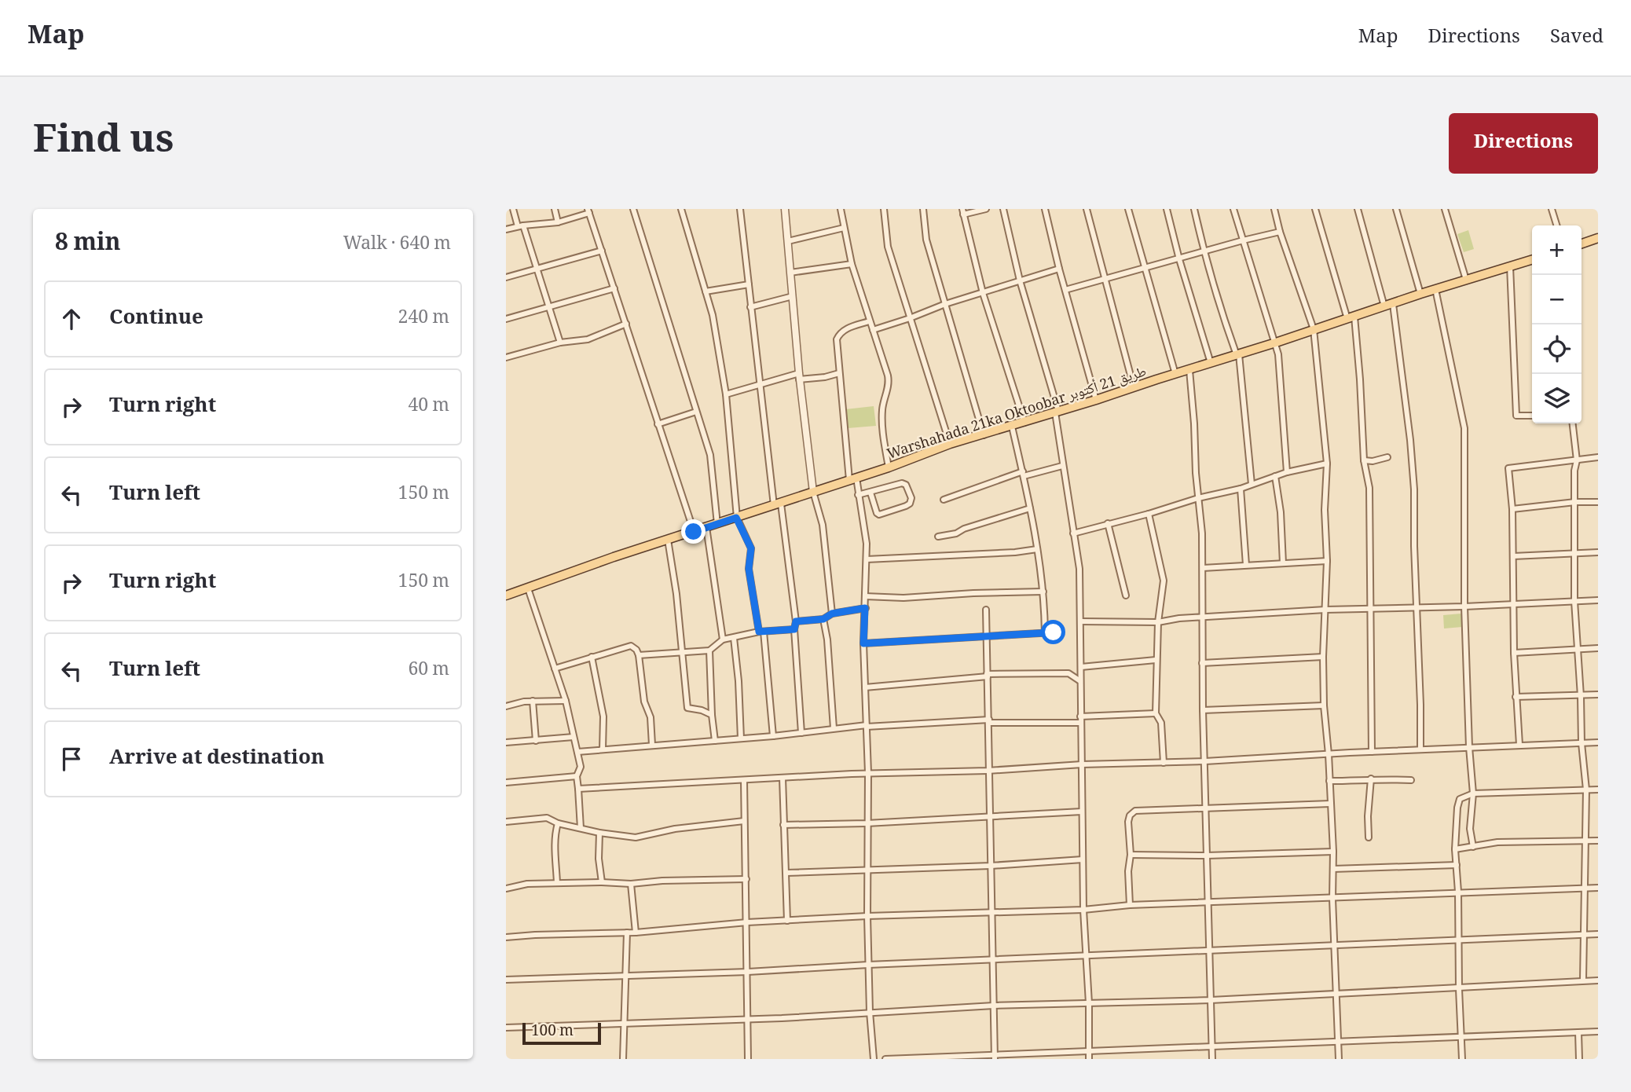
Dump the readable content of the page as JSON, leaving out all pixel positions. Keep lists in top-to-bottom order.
{
  "streets": {
    "main road": ["Warshahada 21ka Oktoobar طريق 21 أكتوبر"]
  },
  "scale_bar": "100 m",
  "page": {
    "header": "Map",
    "nav": ["Map", "Directions", "Saved"],
    "title": "Find us",
    "buttons": "Directions",
    "heading": ["8 min", "Walk · 640 m"],
    "map_buttons": ["+", "−"],
    "list": [
      ["Continue", "240 m"],
      ["Turn right", "40 m"],
      ["Turn left", "150 m"],
      ["Turn right", "150 m"],
      ["Turn left", "60 m"],
      "Arrive at destination"
    ],
    "scale": "100 m"
  }
}
